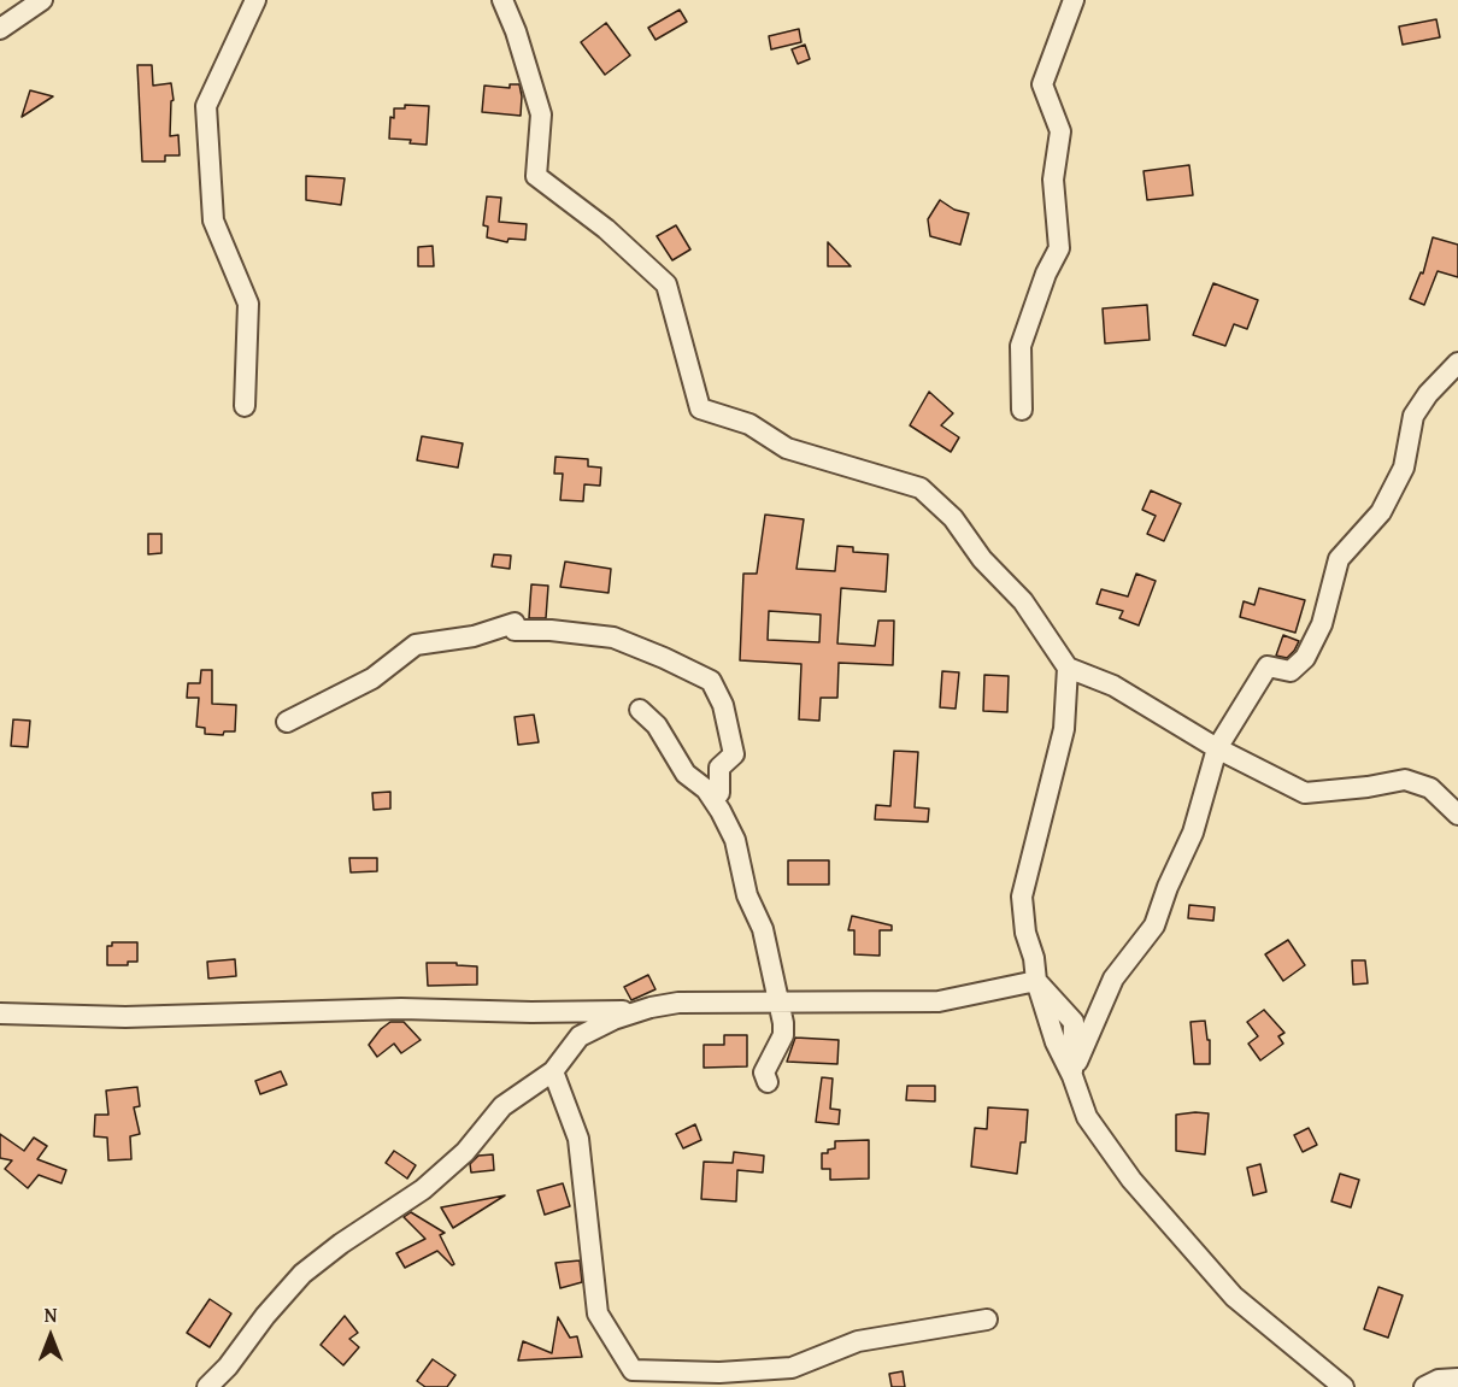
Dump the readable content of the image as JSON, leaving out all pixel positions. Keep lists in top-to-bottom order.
{
  "north": "top"
}
